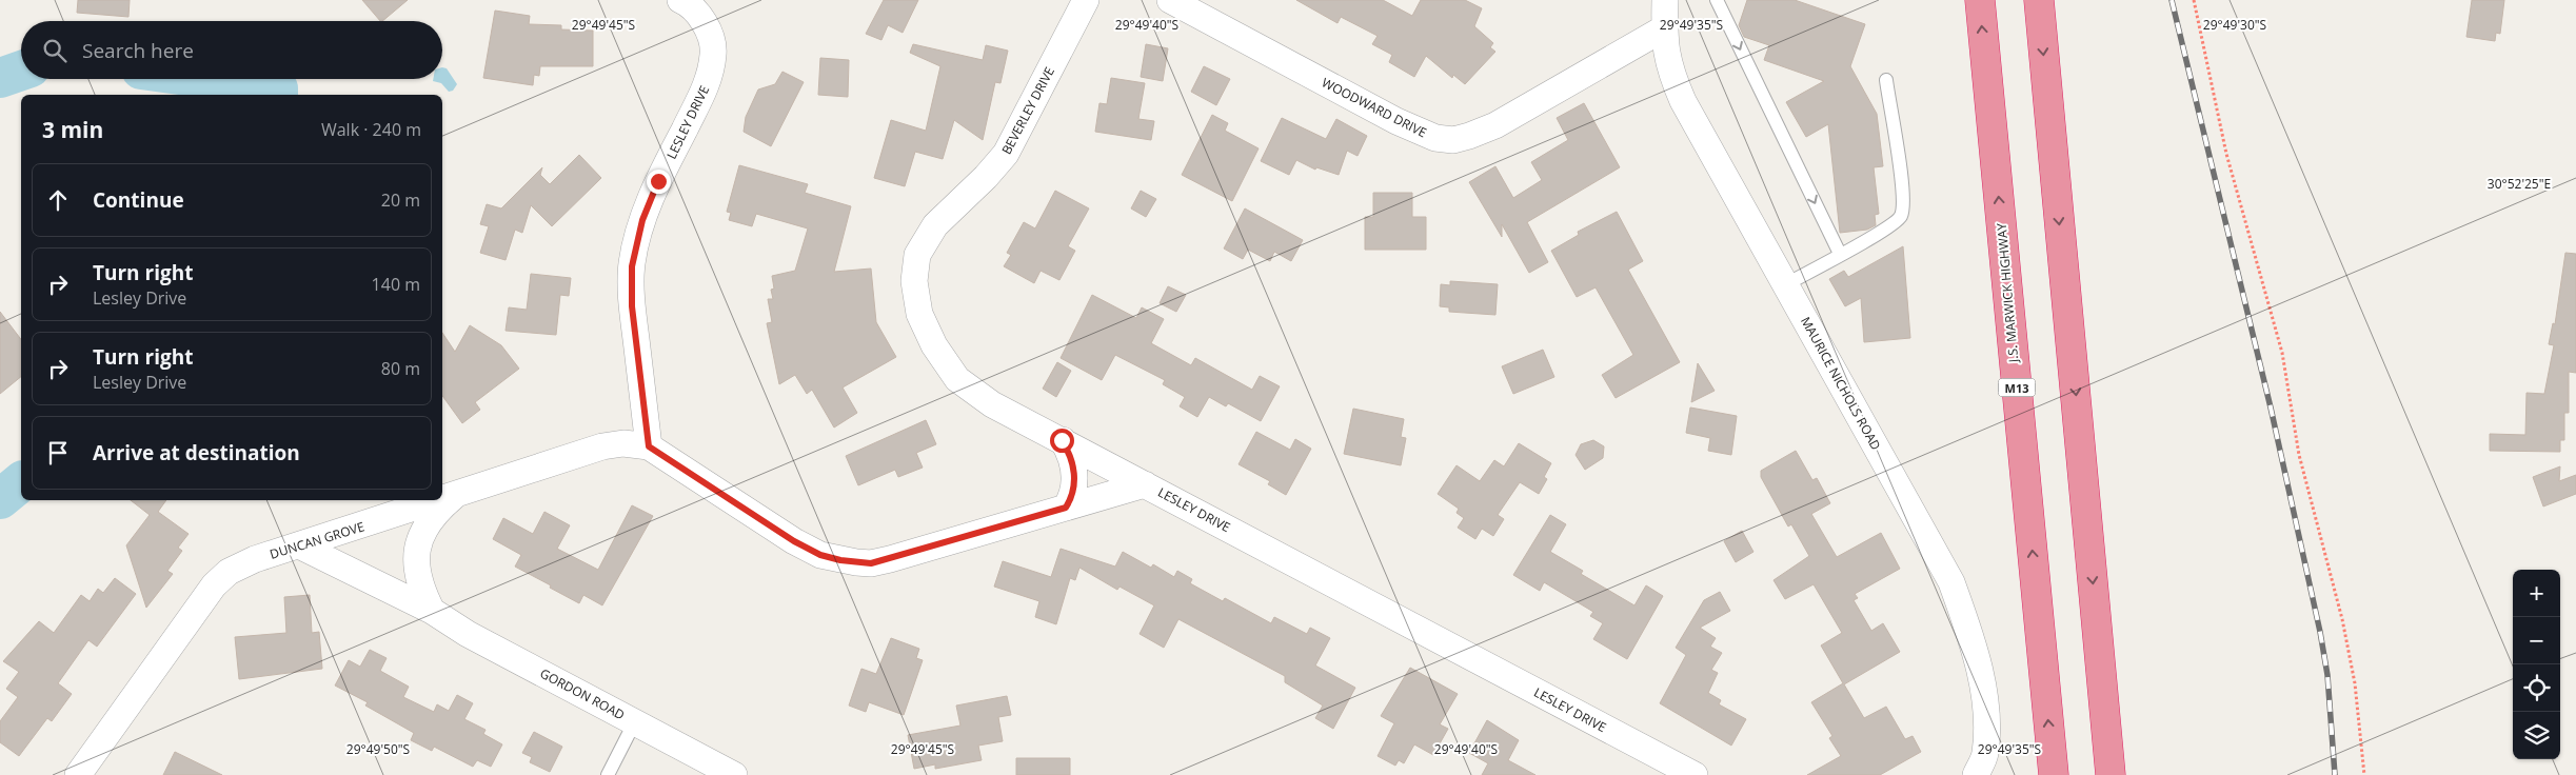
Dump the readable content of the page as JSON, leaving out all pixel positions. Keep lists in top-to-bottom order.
{
  "streets": {
    "highway": ["J.S. MARWICK HIGHWAY", "M13"],
    "street": [
      "WOODWARD DRIVE",
      "BEVERLEY DRIVE",
      "LESLEY DRIVE",
      "MAURICE NICHOLS ROAD",
      "DUNCAN GROVE",
      "GORDON ROAD"
    ]
  },
  "crossings": [
    ["WOODWARD DRIVE", "MAURICE NICHOLS ROAD"],
    ["BEVERLEY DRIVE", "LESLEY DRIVE"],
    ["LESLEY DRIVE", "DUNCAN GROVE"],
    ["DUNCAN GROVE", "GORDON ROAD"]
  ],
  "page": {
    "search": "Search here",
    "heading": ["3 min", "Walk · 240 m"],
    "list": [
      ["Continue", "20 m"],
      ["Turn right", "Lesley Drive", "140 m"],
      ["Turn right", "Lesley Drive", "80 m"],
      "Arrive at destination"
    ],
    "map_buttons": ["+", "−"]
  },
  "coordinates": [
    "29°49'45\"S",
    "29°49'40\"S",
    "29°49'35\"S",
    "29°49'30\"S",
    "30°52'25\"E",
    "29°49'50\"S"
  ]
}
